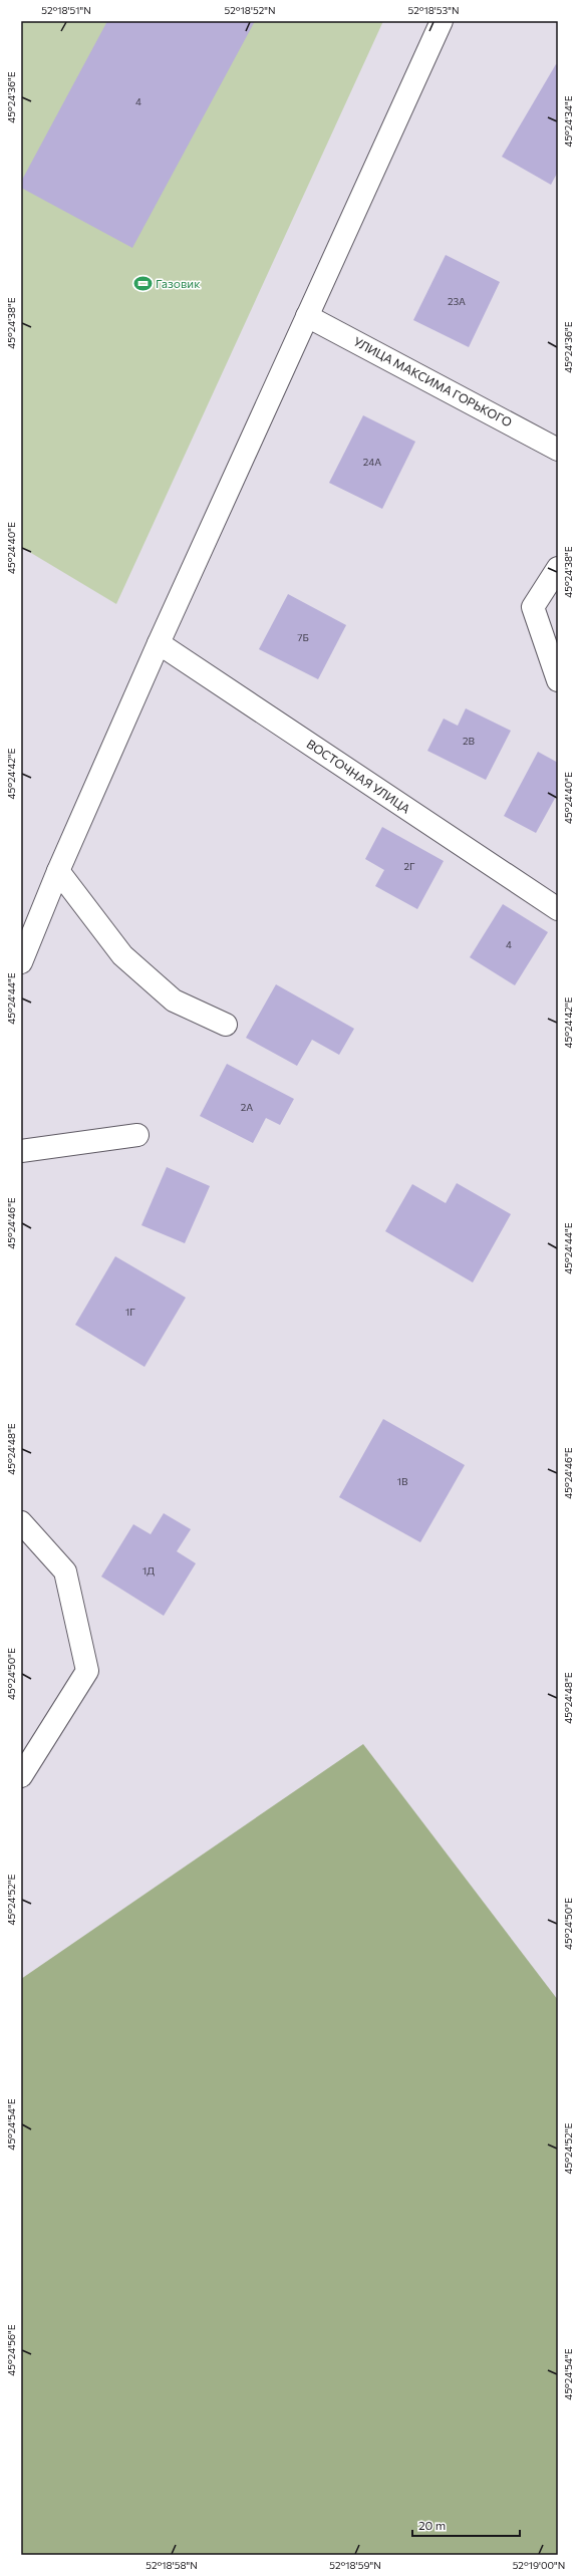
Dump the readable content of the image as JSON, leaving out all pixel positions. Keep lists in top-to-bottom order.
{
  "streets": {
    "street": ["УЛИЦА МАКСИМА ГОРЬКОГО", "ВОСТОЧНАЯ УЛИЦА"]
  },
  "places": {
    "sports": ["Газовик"]
  },
  "house_numbers": [
    "4",
    "23А",
    "24А",
    "7Б",
    "2В",
    "2Г",
    "4",
    "2А",
    "1Г",
    "1В",
    "1Д"
  ],
  "scale_bar": "20 m",
  "coordinates": [
    "52°18'51\"N",
    "52°18'52\"N",
    "52°18'53\"N",
    "45°24'36\"E",
    "45°24'34\"E",
    "45°24'38\"E",
    "45°24'40\"E",
    "45°24'42\"E",
    "45°24'44\"E",
    "45°24'46\"E",
    "45°24'48\"E",
    "45°24'50\"E",
    "45°24'52\"E",
    "45°24'54\"E",
    "45°24'56\"E",
    "52°18'58\"N",
    "52°18'59\"N",
    "52°19'00\"N"
  ]
}
